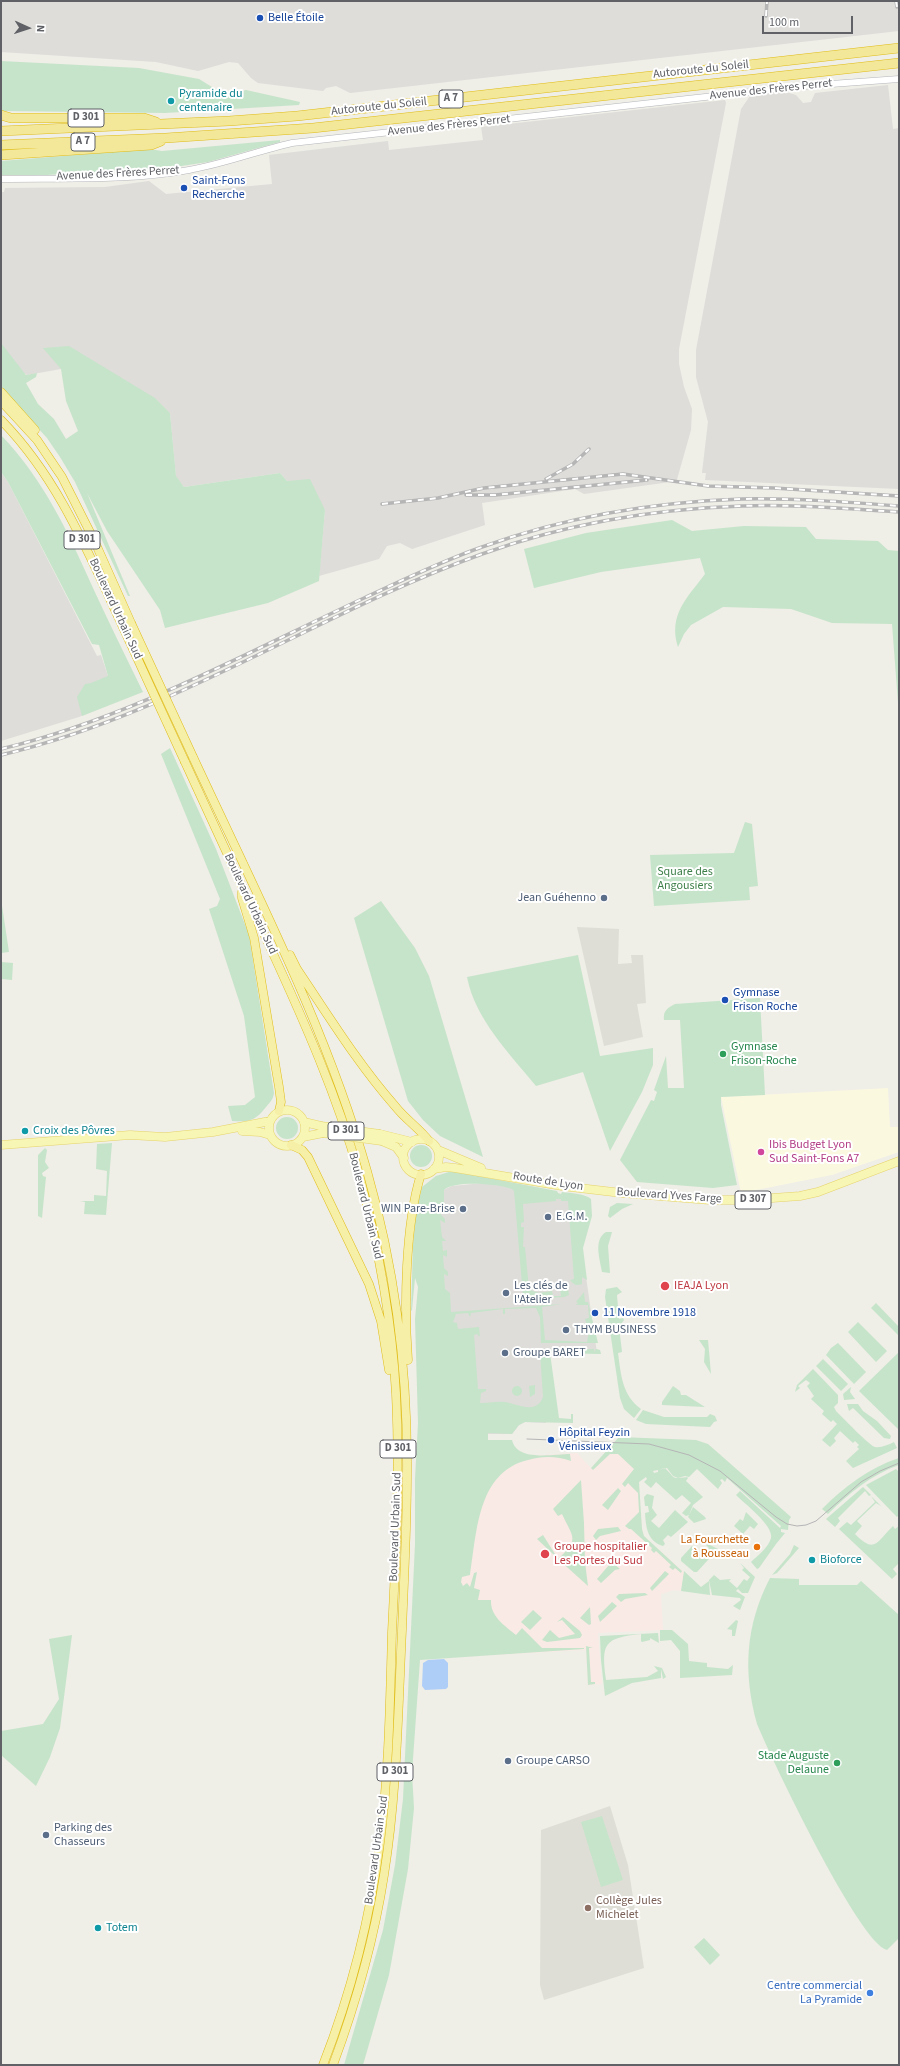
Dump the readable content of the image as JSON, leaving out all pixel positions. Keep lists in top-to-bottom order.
{
  "streets": {
    "highway": [
      "Autoroute du Soleil",
      "A 7",
      "D 301",
      "Boulevard Urbain Sud"
    ],
    "main road": ["Route de Lyon", "Boulevard Yves Farge", "D 307"],
    "street": ["Avenue des Frères Perret"]
  },
  "crossings": [
    ["Autoroute du Soleil", "D 301"],
    ["D 301", "Boulevard Urbain Sud"],
    ["Route de Lyon", "Boulevard Yves Farge"]
  ],
  "parks": ["Square des Angousiers"],
  "places": [
    "Belle Étoile",
    "Pyramide du centenaire",
    "Saint-Fons Recherche",
    "Jean Guéhenno",
    "Gymnase Frison Roche",
    "Gymnase Frison-Roche",
    "Croix des Pôvres",
    "Ibis Budget Lyon Sud Saint-Fons A7",
    "WIN Pare-Brise",
    "E.G.M.",
    "IEAJA Lyon",
    "Les clés de l'Atelier",
    "11 Novembre 1918",
    "THYM BUSINESS",
    "Groupe BARET",
    "Hôpital Feyzin Vénissieux",
    "La Fourchette à Rousseau",
    "Groupe hospitalier Les Portes du Sud",
    "Bioforce",
    "Groupe CARSO",
    "Stade Auguste Delaune",
    "Parking des Chasseurs",
    "Collège Jules Michelet",
    "Totem",
    "Centre commercial La Pyramide"
  ],
  "scale_bar": "100 m",
  "north": "right"
}
